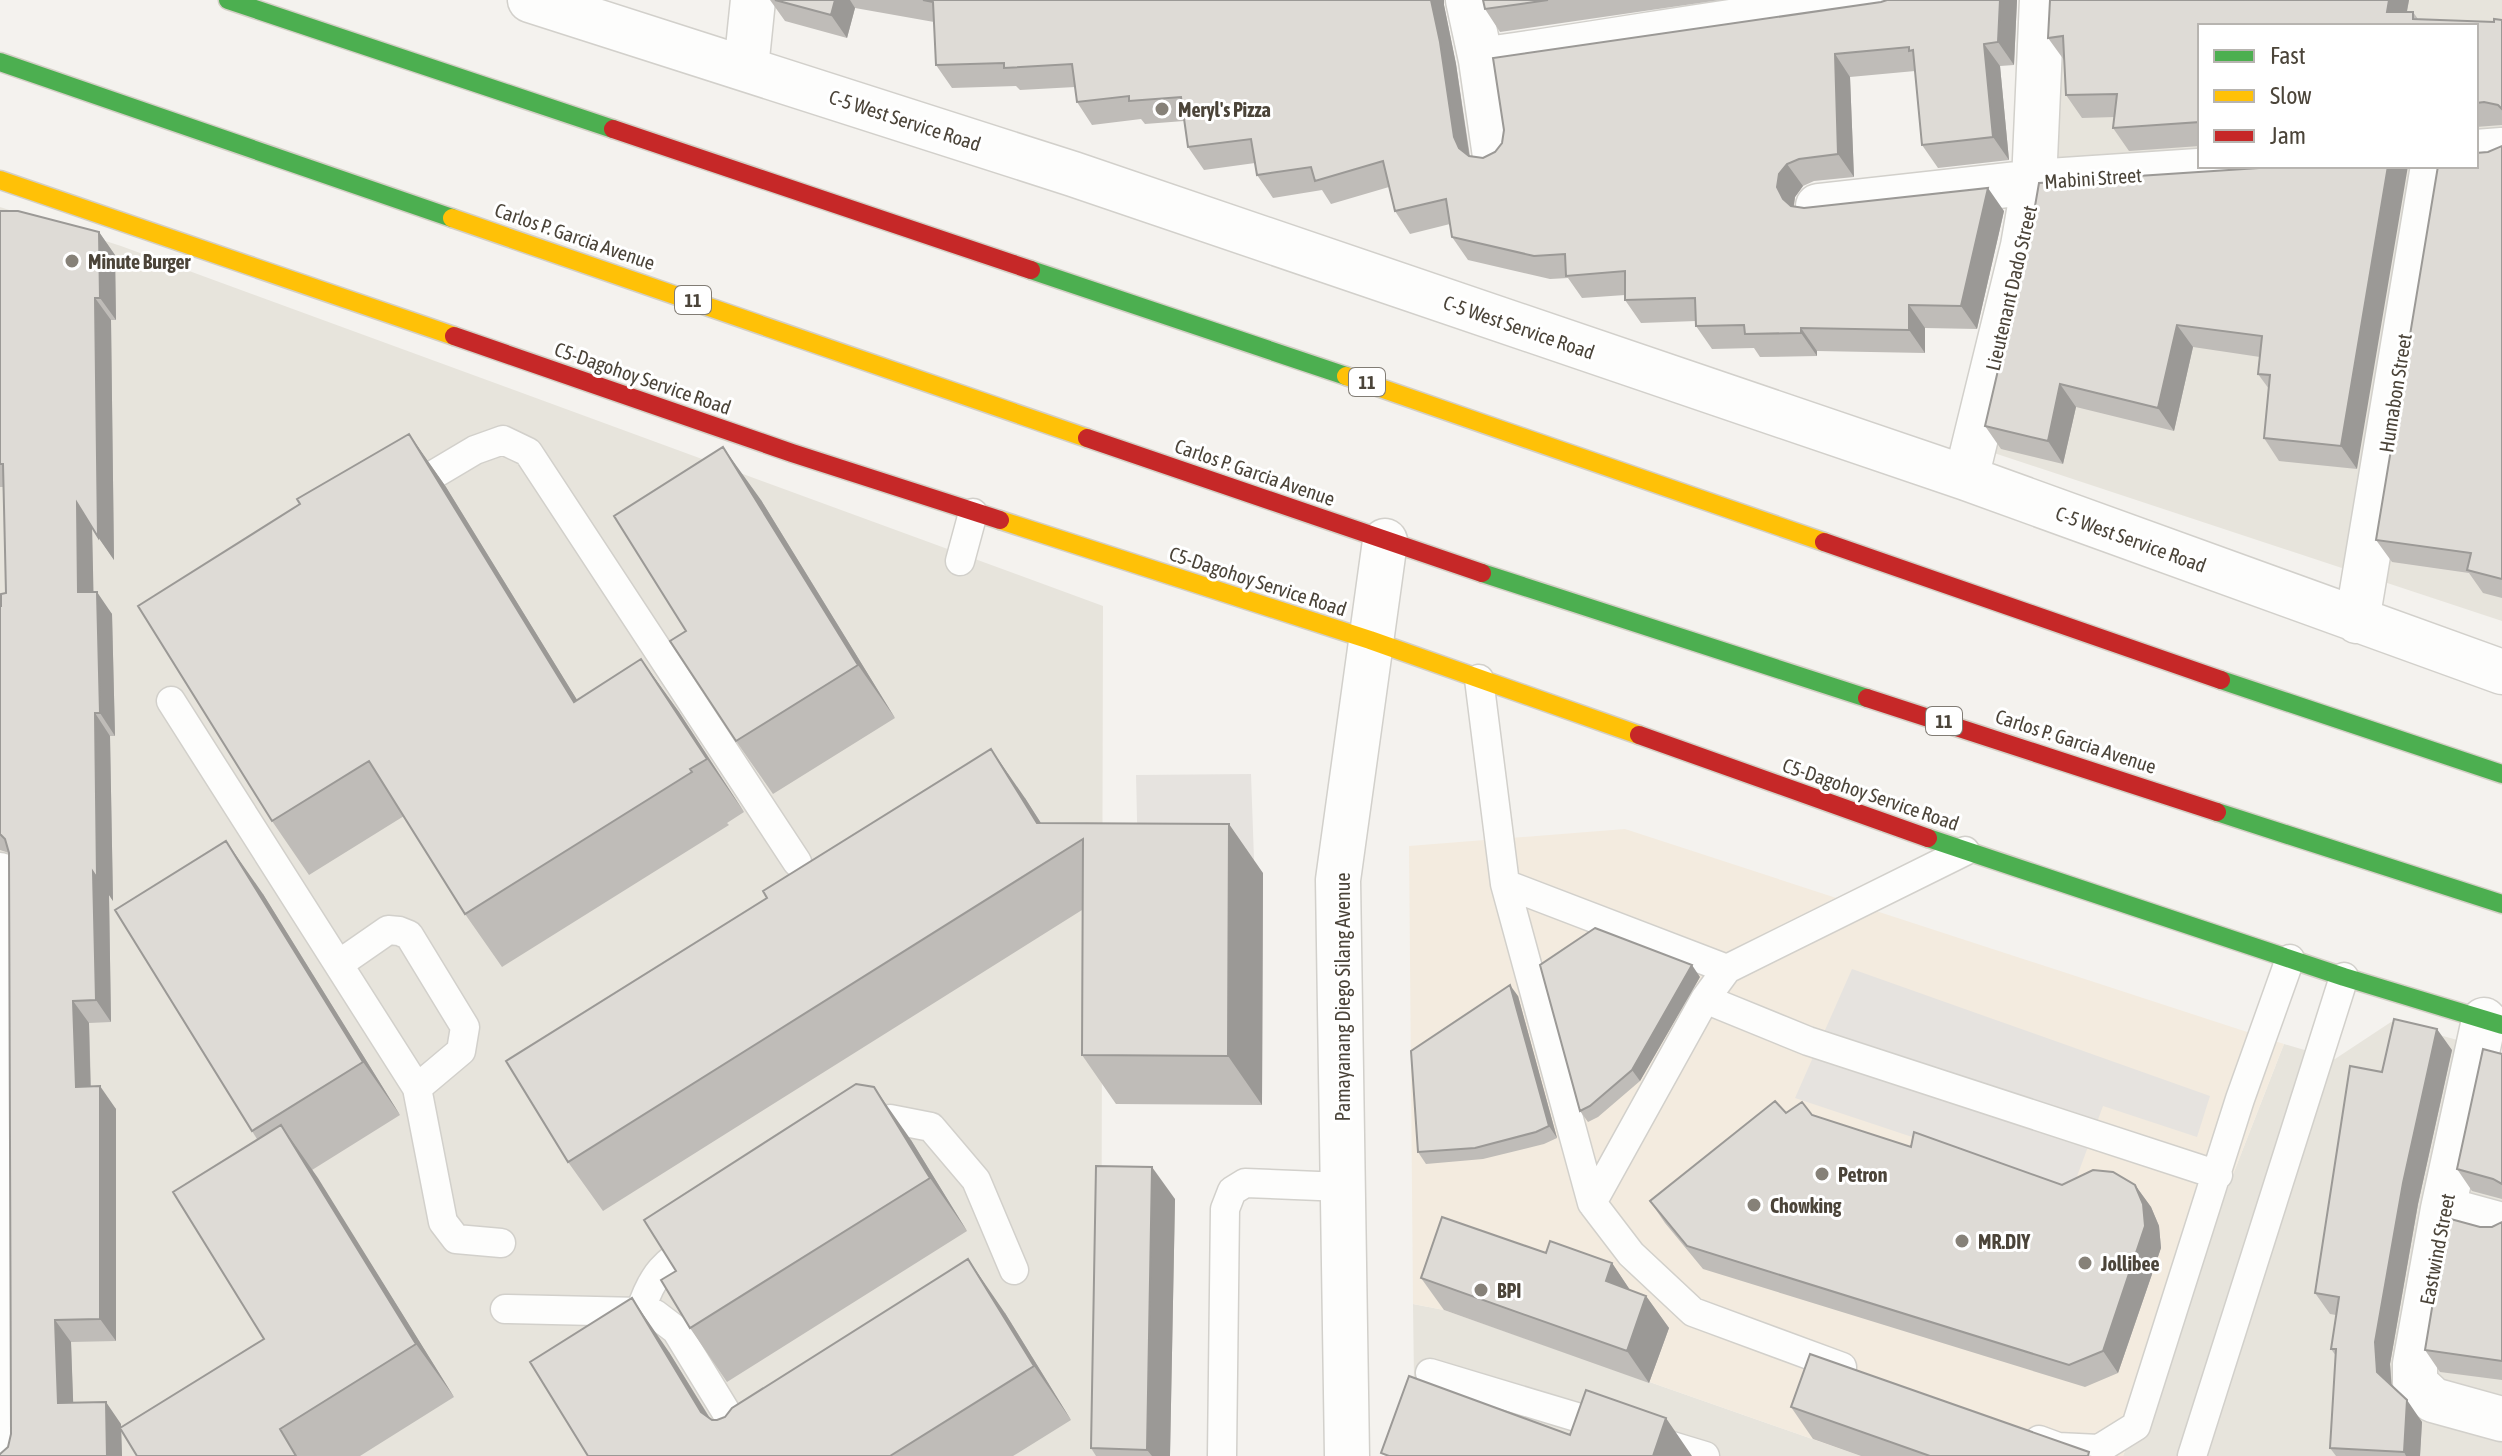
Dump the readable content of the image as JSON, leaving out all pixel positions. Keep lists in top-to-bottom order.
{
  "streets": {
    "main road": ["Carlos P. Garcia Avenue", "11", "C5-Dagohoy Service Road"],
    "street": [
      "C-5 West Service Road",
      "Mabini Street",
      "Lieutenant Dado Street",
      "Humabon Street",
      "Pamayanang Diego Silang Avenue",
      "Eastwind Street"
    ]
  },
  "crossings": [
    ["C-5 West Service Road", "Lieutenant Dado Street"],
    ["C-5 West Service Road", "Humabon Street"],
    ["Mabini Street", "Lieutenant Dado Street"],
    ["Carlos P. Garcia Avenue", "Pamayanang Diego Silang Avenue"],
    ["C5-Dagohoy Service Road", "Pamayanang Diego Silang Avenue"],
    ["C5-Dagohoy Service Road", "Eastwind Street"]
  ],
  "places": [
    "Meryl's Pizza",
    "Minute Burger",
    "Petron",
    "Chowking",
    "MR.DIY",
    "Jollibee",
    "BPI"
  ],
  "legend": ["Fast", "Slow", "Jam"]
}
